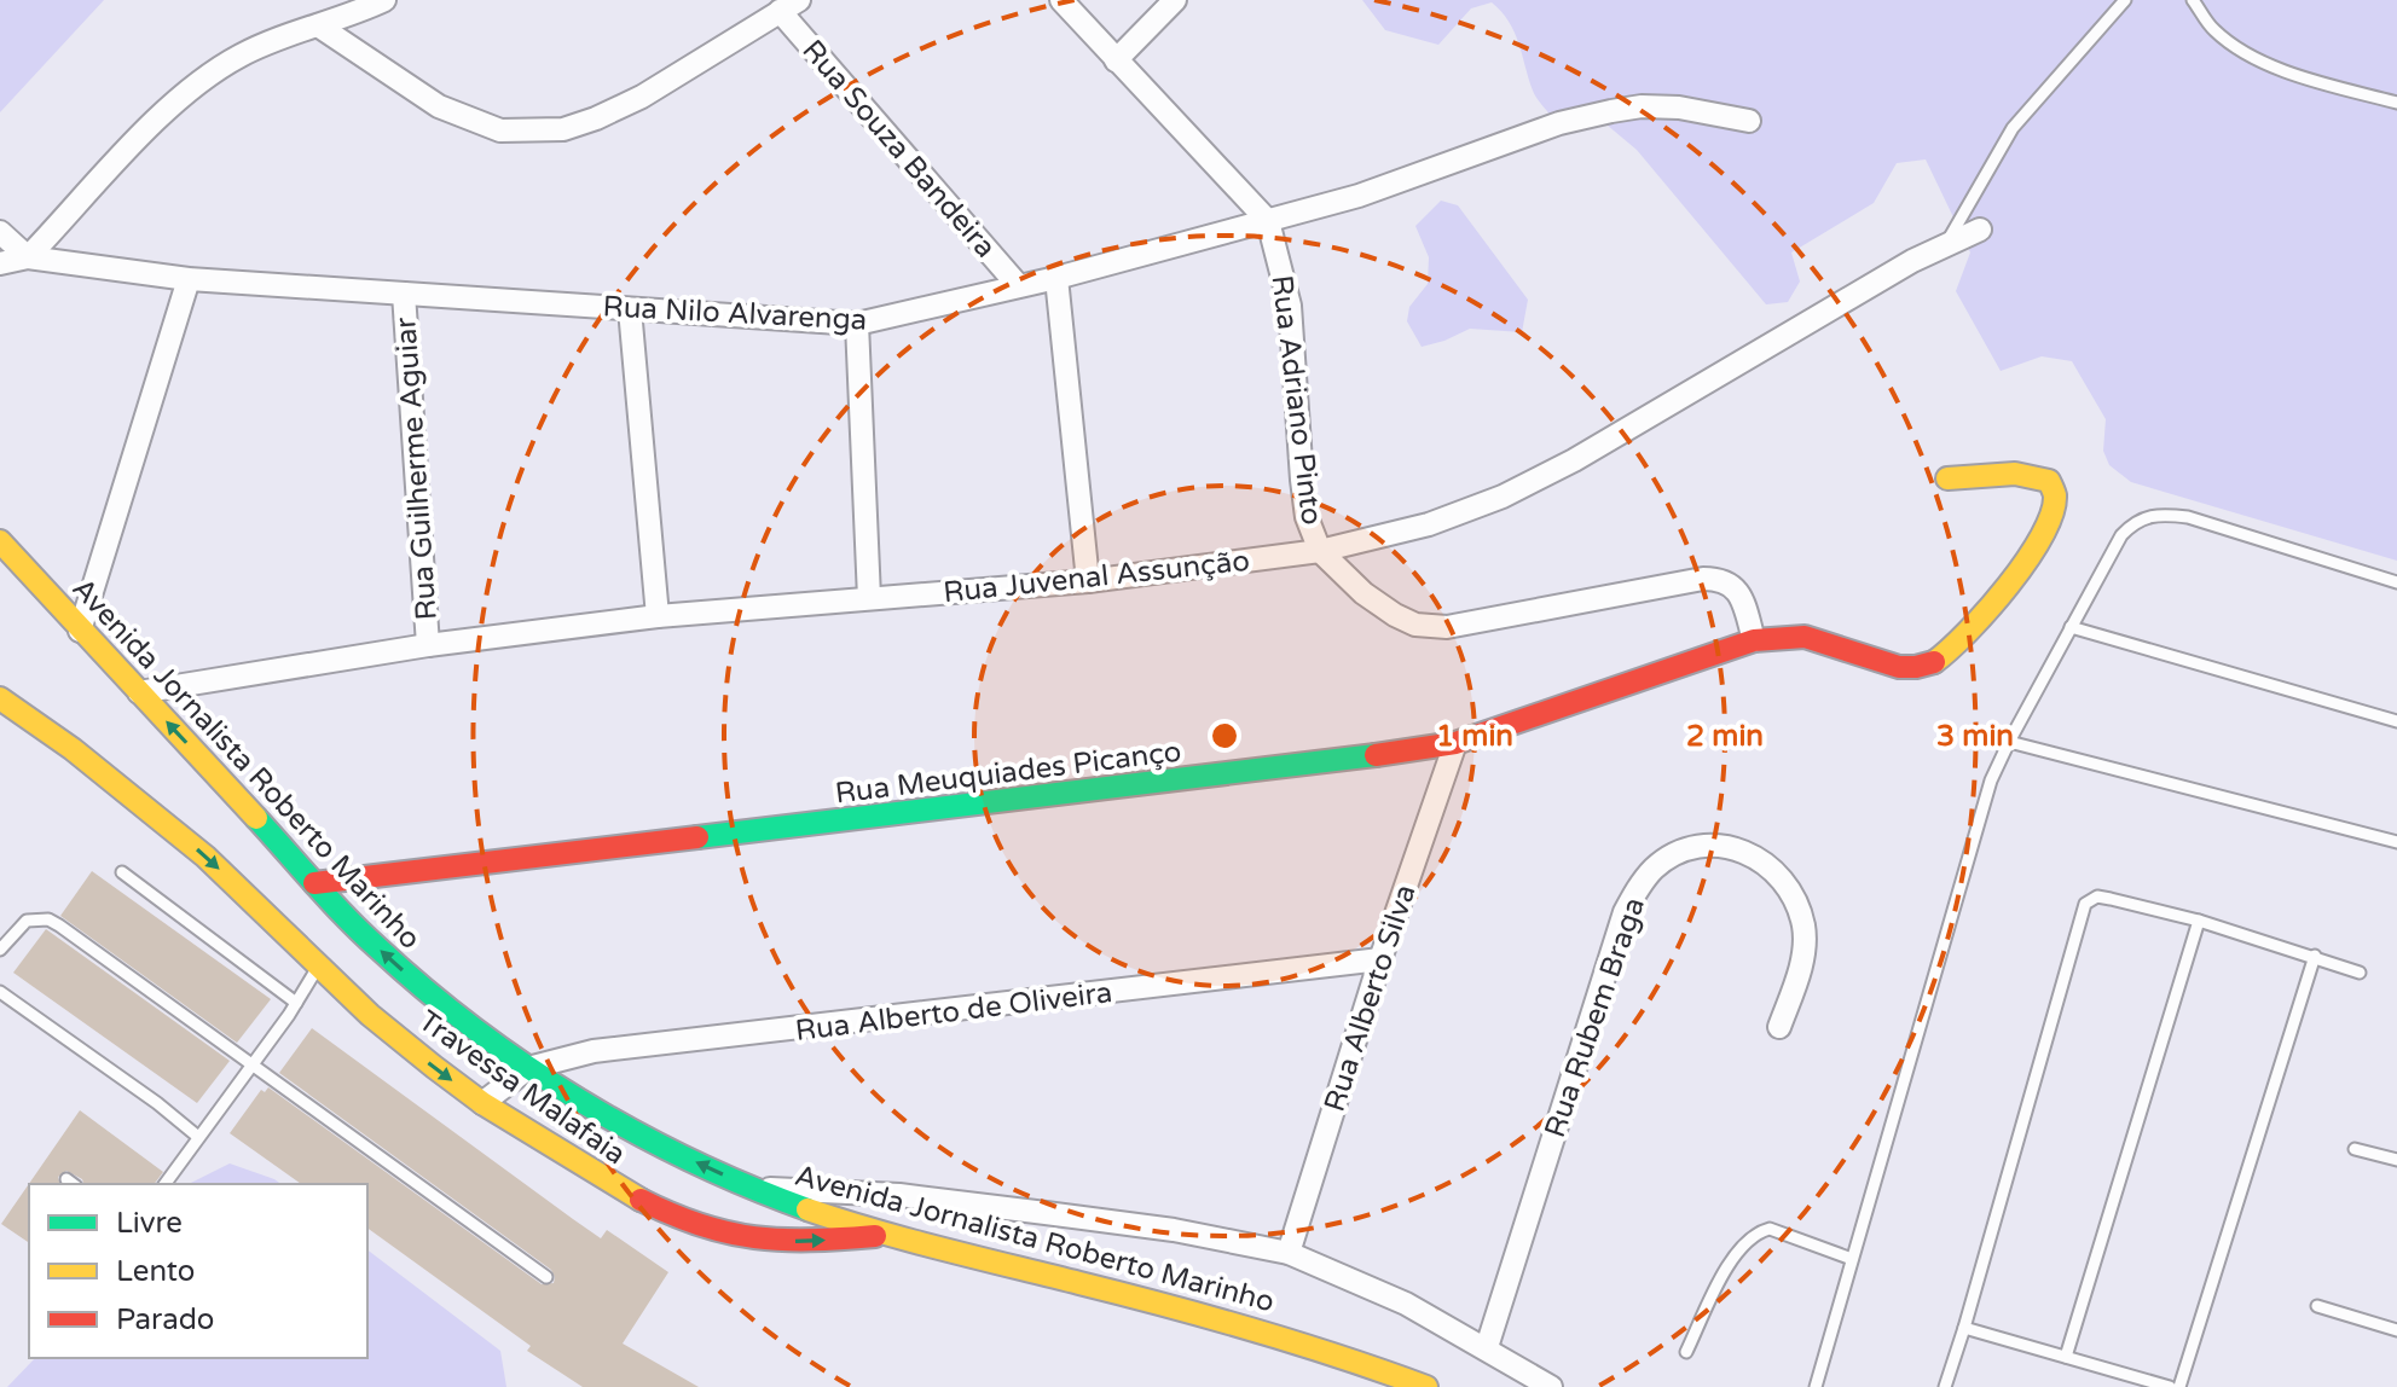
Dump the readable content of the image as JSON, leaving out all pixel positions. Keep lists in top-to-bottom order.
{
  "streets": {
    "main road": ["Avenida Jornalista Roberto Marinho", "Rua Meuquiades Picanço", "Travessa Malafaia"],
    "street": [
      "Rua Souza Bandeira",
      "Rua Nilo Alvarenga",
      "Rua Adriano Pinto",
      "Rua Guilherme Aguiar",
      "Rua Juvenal Assunção",
      "Rua Alberto Silva",
      "Rua Alberto de Oliveira",
      "Rua Rubem Braga"
    ]
  },
  "crossings": [
    ["Rua Souza Bandeira", "Rua Nilo Alvarenga"],
    ["Rua Nilo Alvarenga", "Rua Adriano Pinto"],
    ["Rua Nilo Alvarenga", "Rua Guilherme Aguiar"],
    ["Rua Adriano Pinto", "Rua Juvenal Assunção"],
    ["Rua Adriano Pinto", "Rua Meuquiades Picanço"],
    ["Rua Guilherme Aguiar", "Rua Juvenal Assunção"],
    ["Rua Juvenal Assunção", "Avenida Jornalista Roberto Marinho"],
    ["Avenida Jornalista Roberto Marinho", "Rua Meuquiades Picanço"],
    ["Avenida Jornalista Roberto Marinho", "Rua Alberto de Oliveira"],
    ["Avenida Jornalista Roberto Marinho", "Travessa Malafaia"],
    ["Rua Meuquiades Picanço", "Rua Alberto Silva"],
    ["Rua Alberto Silva", "Rua Alberto de Oliveira"]
  ],
  "one_way": ["Avenida Jornalista Roberto Marinho", "Travessa Malafaia"],
  "legend": ["Livre", "Lento", "Parado"],
  "rings": ["1 min", "2 min", "3 min"]
}
